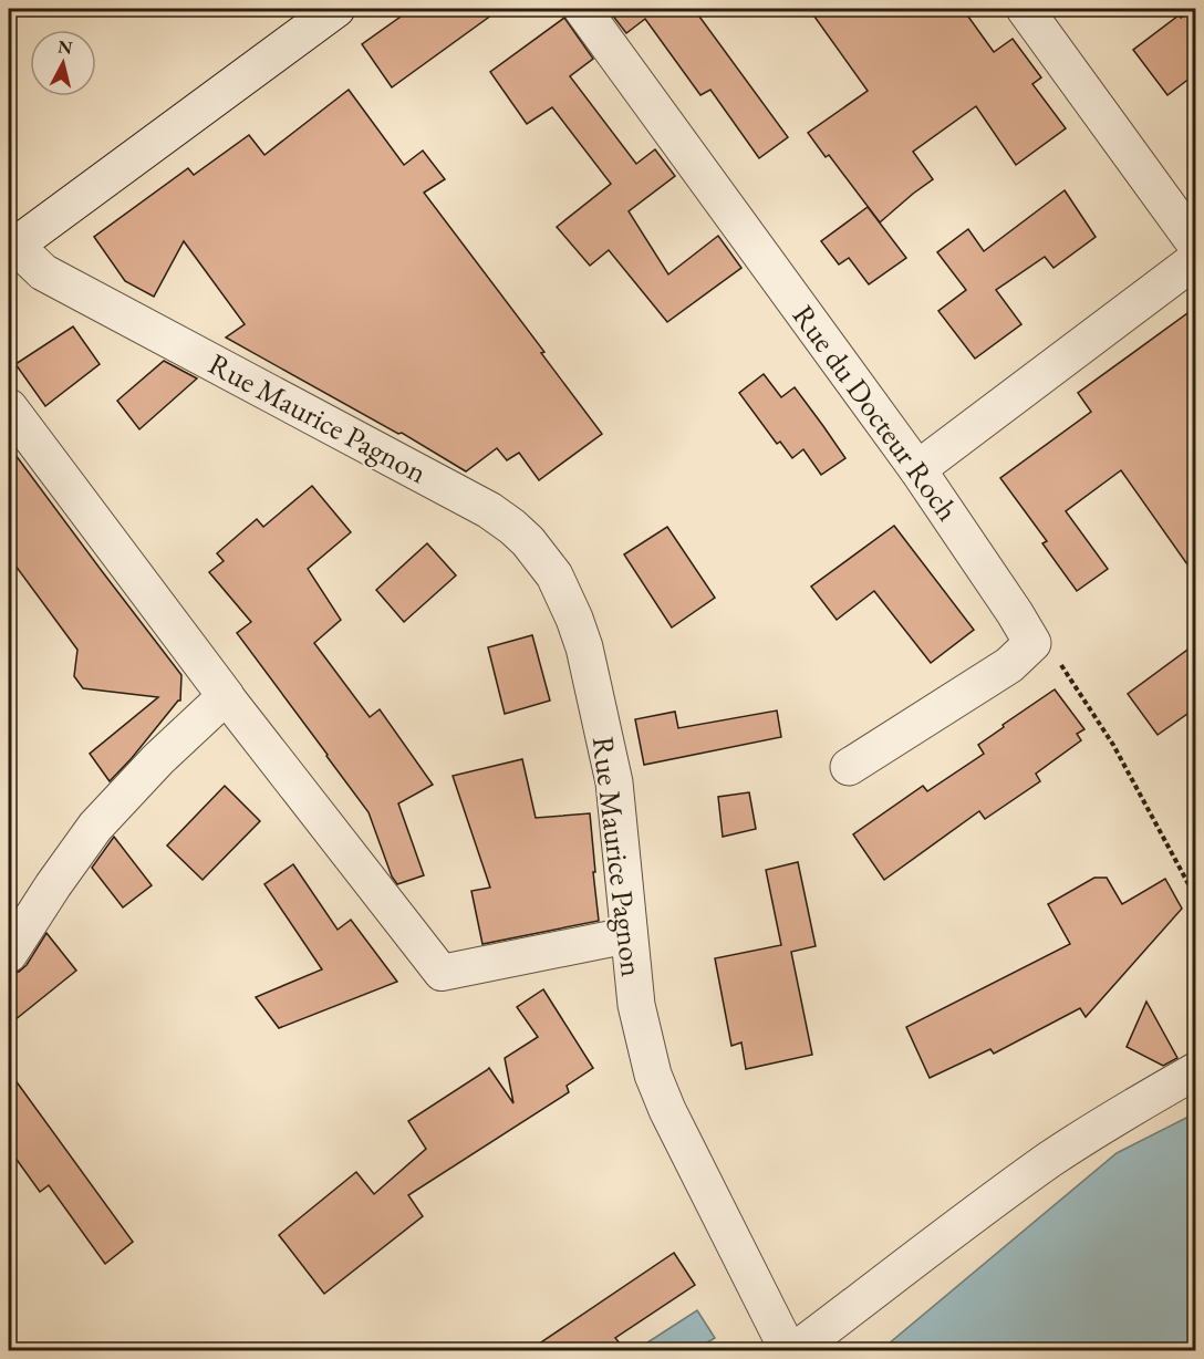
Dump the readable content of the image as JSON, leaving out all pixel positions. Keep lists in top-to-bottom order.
{
  "streets": {
    "street": ["Rue du Docteur Roch", "Rue Maurice Pagnon"]
  },
  "north": "top"
}
